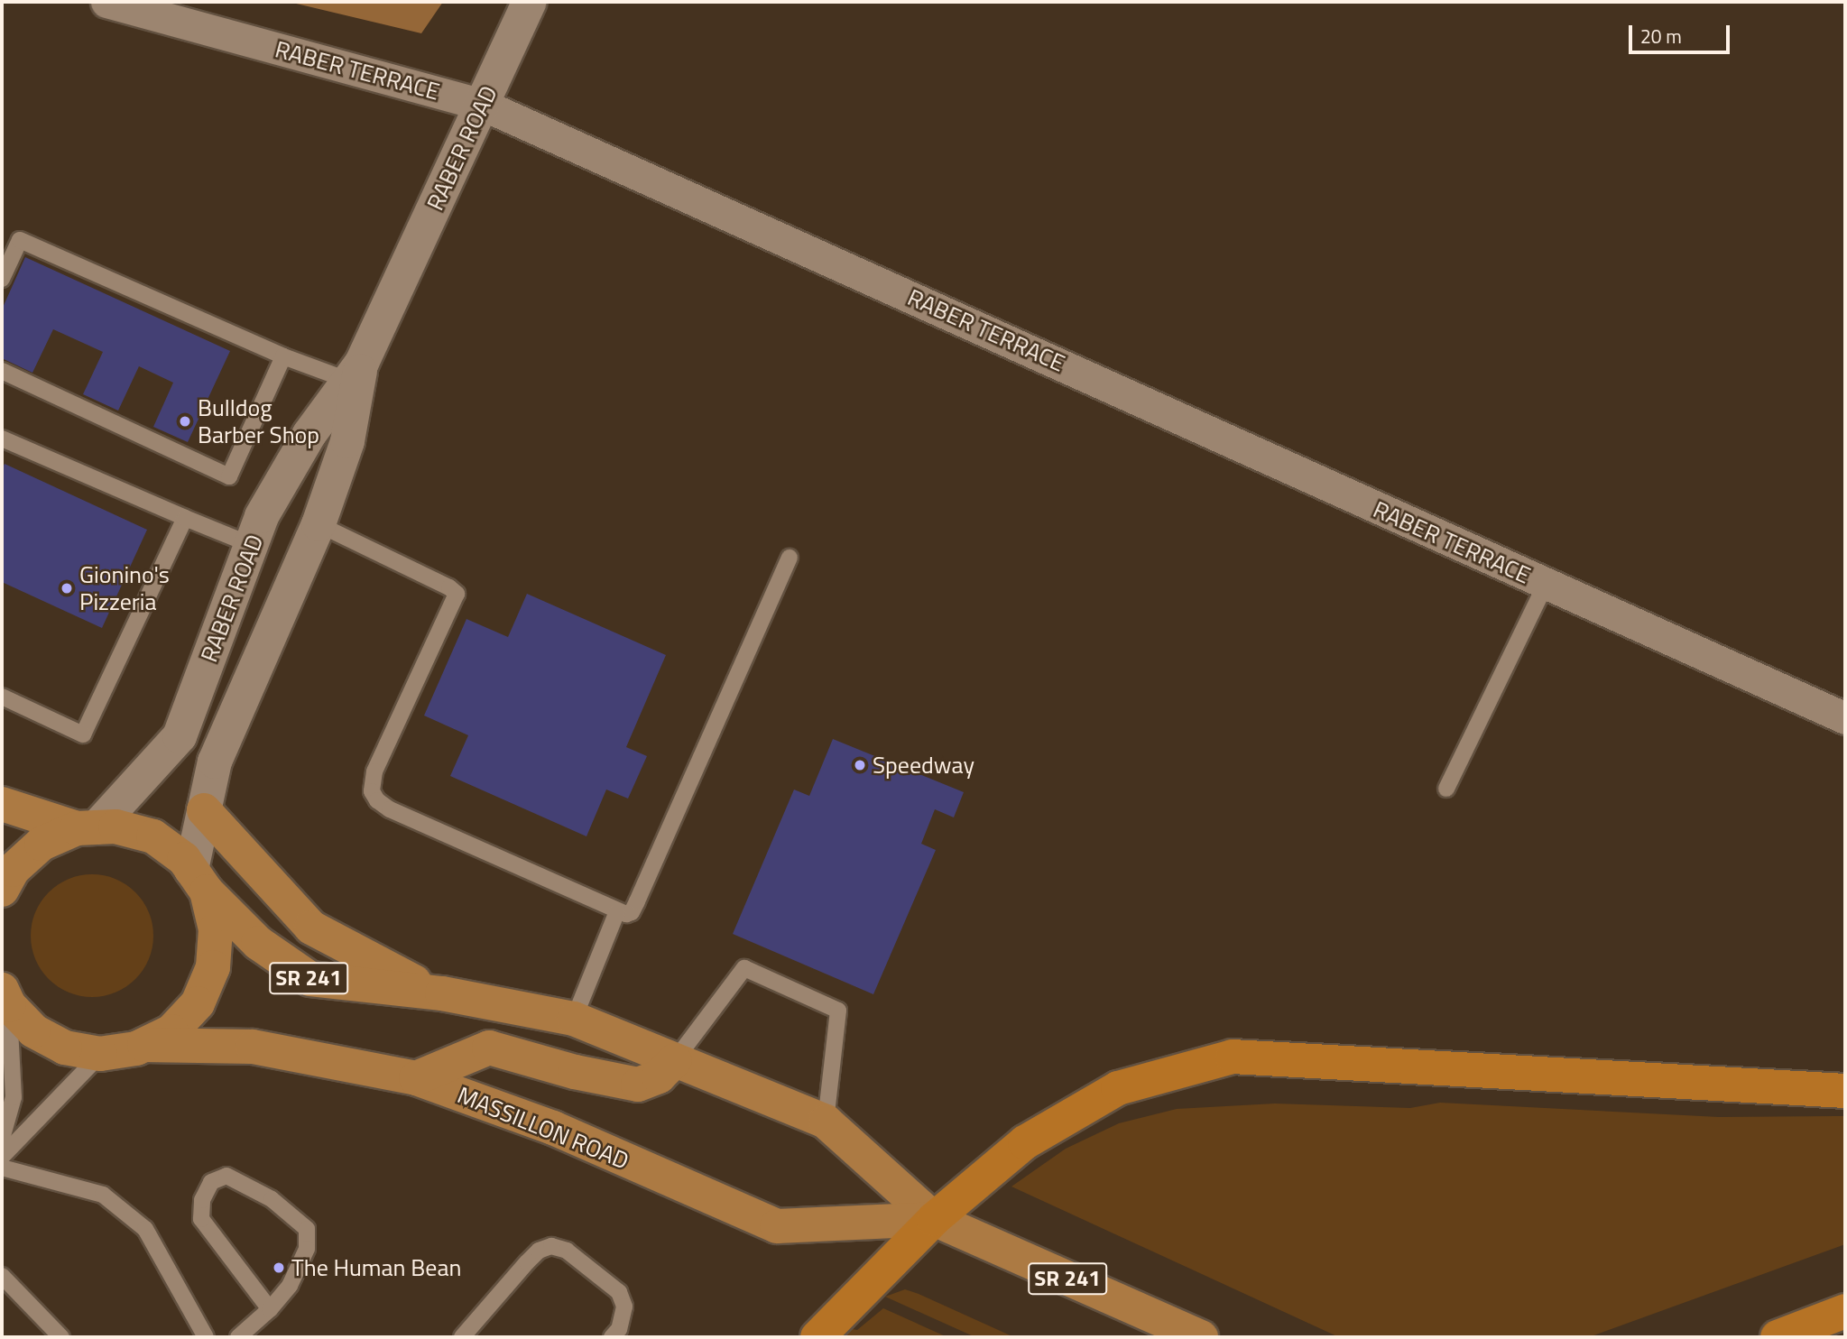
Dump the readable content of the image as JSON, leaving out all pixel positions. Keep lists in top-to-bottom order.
{
  "streets": {
    "main road": ["SR 241", "MASSILLON ROAD"],
    "street": ["RABER TERRACE", "RABER ROAD"]
  },
  "crossings": [
    ["RABER TERRACE", "RABER ROAD"],
    ["RABER ROAD", "MASSILLON ROAD"]
  ],
  "places": [
    "Bulldog Barber Shop",
    "Gionino's Pizzeria",
    "Speedway",
    "The Human Bean"
  ],
  "scale_bar": "20 m"
}
